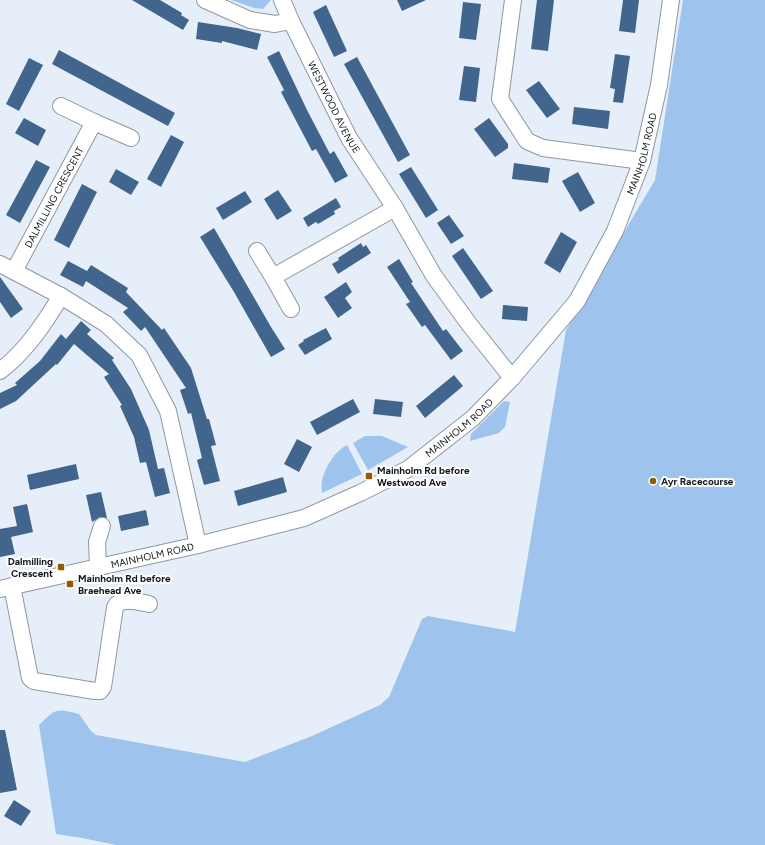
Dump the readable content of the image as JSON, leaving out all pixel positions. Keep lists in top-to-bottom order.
{
  "streets": {
    "street": ["WESTWOOD AVENUE", "MAINHOLM ROAD", "DALMILLING CRESCENT"]
  },
  "crossings": [
    ["WESTWOOD AVENUE", "MAINHOLM ROAD"]
  ],
  "places": {
    "transit": ["Mainholm Rd before Westwood Ave", "Dalmilling Crescent", "Mainholm Rd before Braehead Ave"],
    "other": ["Ayr Racecourse"]
  }
}
